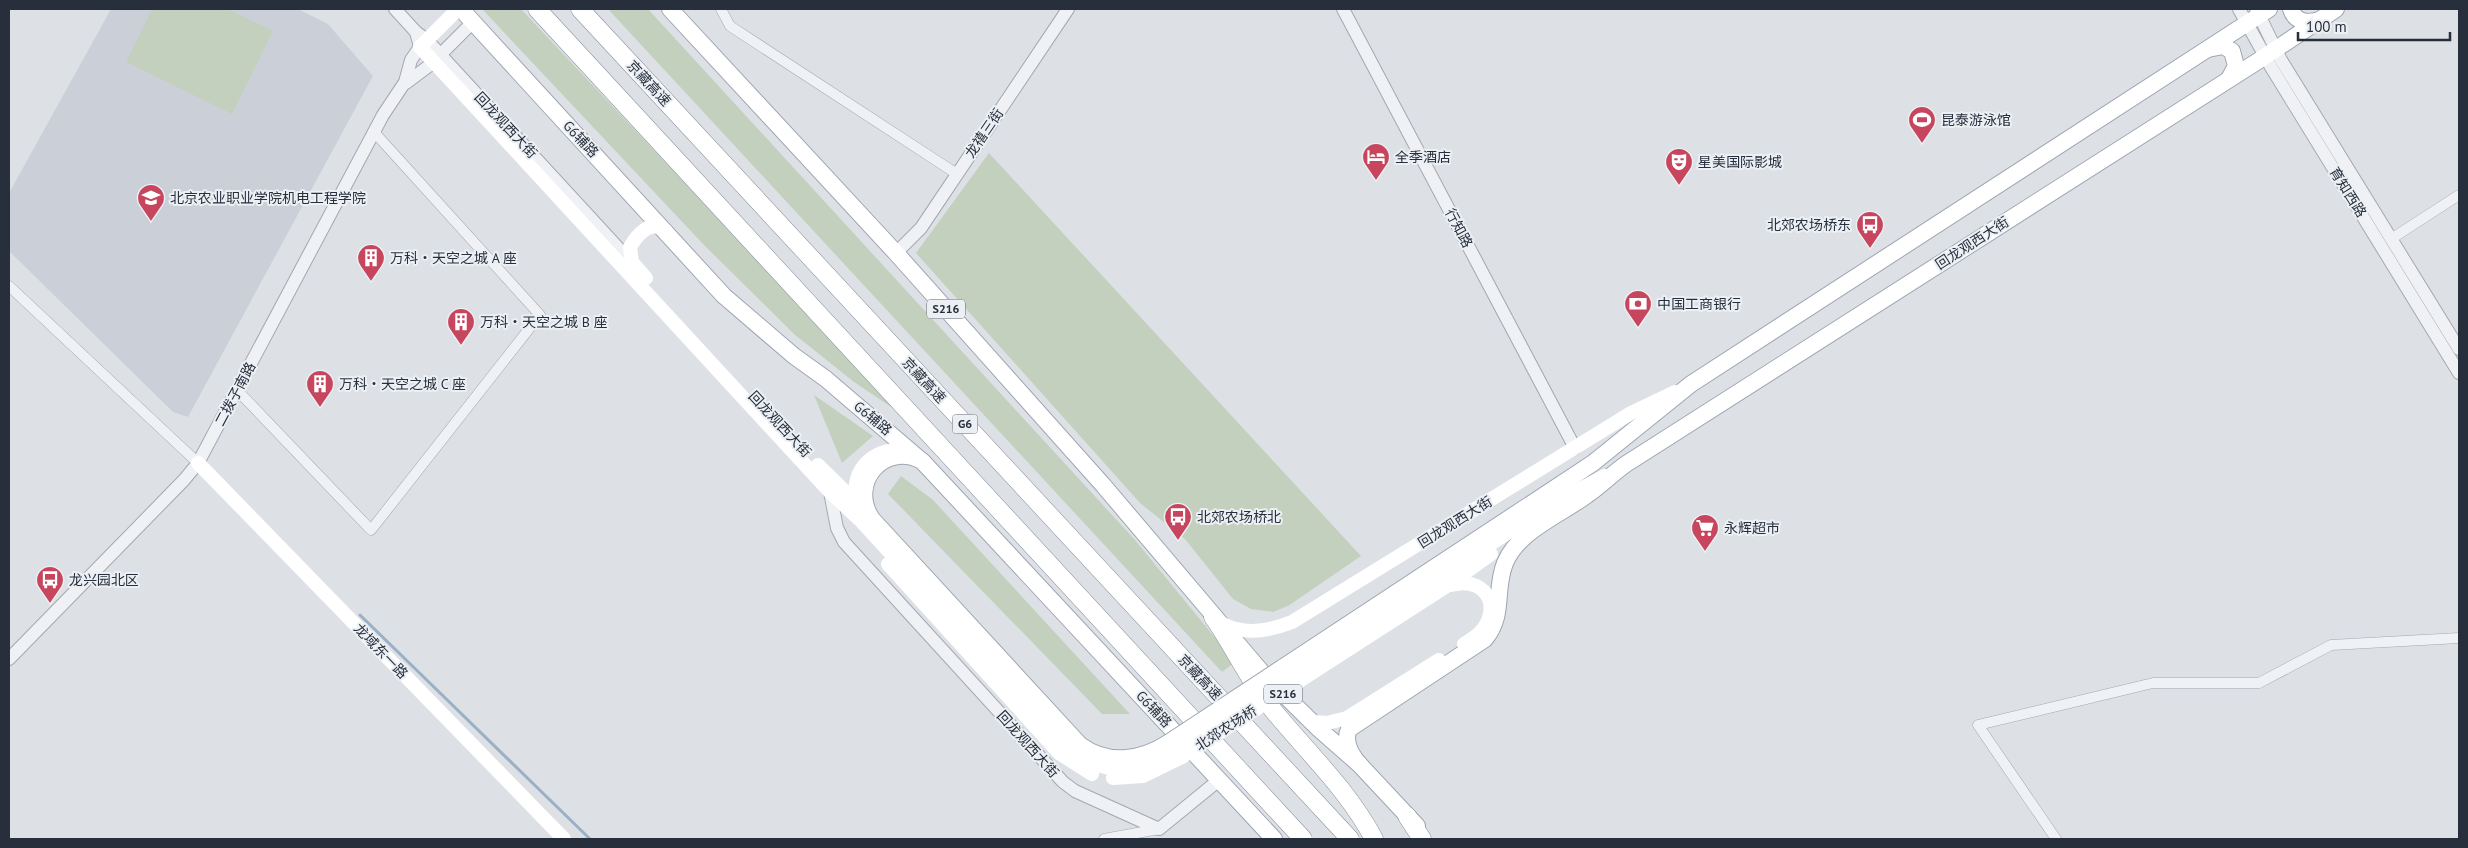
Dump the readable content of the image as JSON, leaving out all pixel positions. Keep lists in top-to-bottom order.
{
  "streets": {
    "highway": ["京藏高速", "G6"],
    "main road": [
      "回龙观西大街",
      "G6辅路",
      "S216",
      "二拨子南路",
      "龙域东一路",
      "北郊农场桥"
    ],
    "street": ["龙禧三街", "育知西路", "行知路"]
  },
  "crossings": [
    ["回龙观西大街", "育知西路"],
    ["回龙观西大街", "行知路"],
    ["回龙观西大街", "S216"],
    ["回龙观西大街", "二拨子南路"],
    ["回龙观西大街", "北郊农场桥"],
    ["龙禧三街", "S216"],
    ["G6辅路", "二拨子南路"],
    ["二拨子南路", "龙域东一路"]
  ],
  "places": {
    "sports": ["昆泰游泳馆"],
    "hotel": ["全季酒店"],
    "theatre": ["星美国际影城"],
    "school or university": ["北京农业职业学院机电工程学院"],
    "bus stop": ["北郊农场桥东", "北郊农场桥北", "龙兴园北区"],
    "building": ["万科・天空之城 A 座", "万科・天空之城 B 座", "万科・天空之城 C 座"],
    "bank": ["中国工商银行"],
    "supermarket": ["永辉超市"]
  },
  "scale_bar": "100 m"
}
